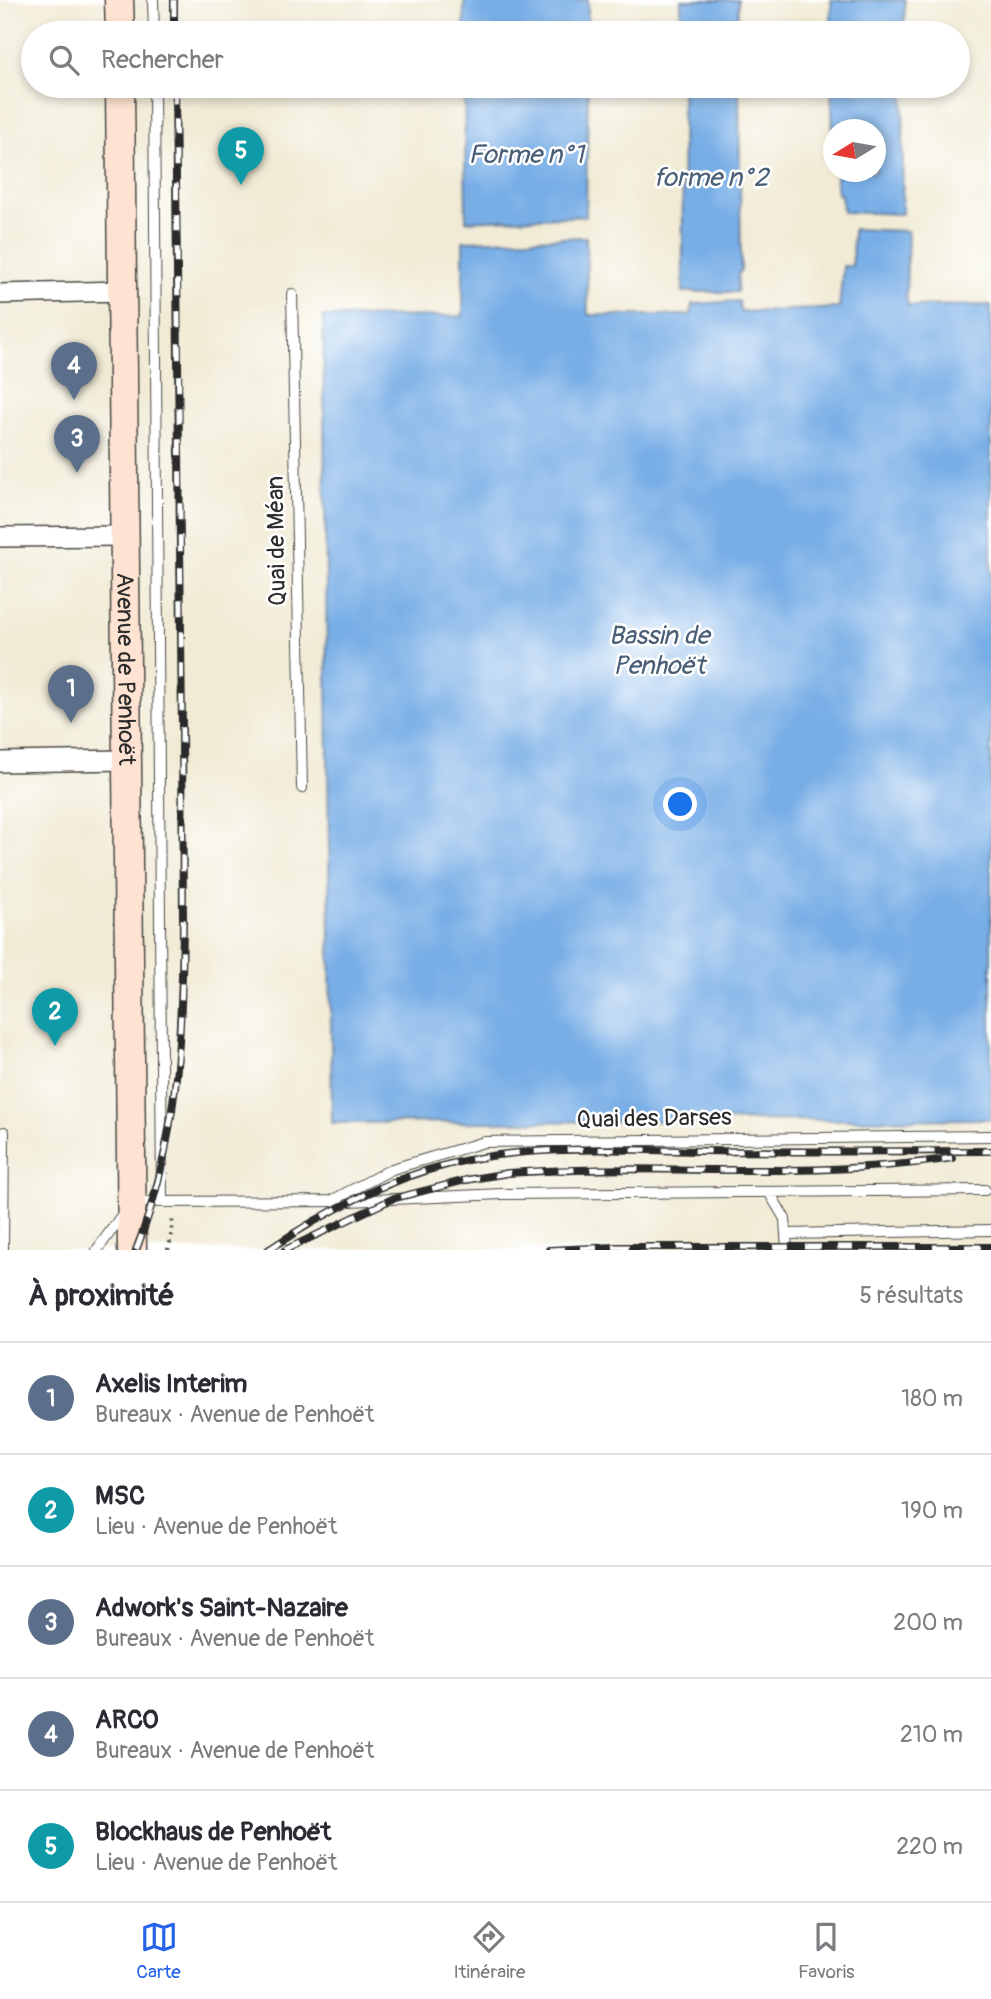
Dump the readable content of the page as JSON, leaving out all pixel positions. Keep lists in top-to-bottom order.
{
  "streets": {
    "main road": ["Avenue de Penhoët"],
    "lane": ["Quai de Méan", "Quai des Darses"]
  },
  "crossings": [
    ["Avenue de Penhoët", "Quai des Darses"]
  ],
  "water": ["Forme n°1", "forme n°2", "Bassin de Penhoët"],
  "north": "left",
  "page": {
    "search": "Rechercher",
    "pins": [
      "5",
      "4",
      "3",
      "1",
      "2"
    ],
    "heading": ["À proximité", "5 résultats"],
    "list": [
      {
        "mark": "1",
        "name": "Axelis Interim",
        "note": "Bureaux · Avenue de Penhoët",
        "value": "180 m"
      },
      {
        "mark": "2",
        "name": "MSC",
        "note": "Lieu · Avenue de Penhoët",
        "value": "190 m"
      },
      {
        "mark": "3",
        "name": "Adwork's Saint-Nazaire",
        "note": "Bureaux · Avenue de Penhoët",
        "value": "200 m"
      },
      {
        "mark": "4",
        "name": "ARCO",
        "note": "Bureaux · Avenue de Penhoët",
        "value": "210 m"
      },
      {
        "mark": "5",
        "name": "Blockhaus de Penhoët",
        "note": "Lieu · Avenue de Penhoët",
        "value": "220 m"
      }
    ],
    "nav": ["Carte", "Itinéraire", "Favoris"]
  }
}
